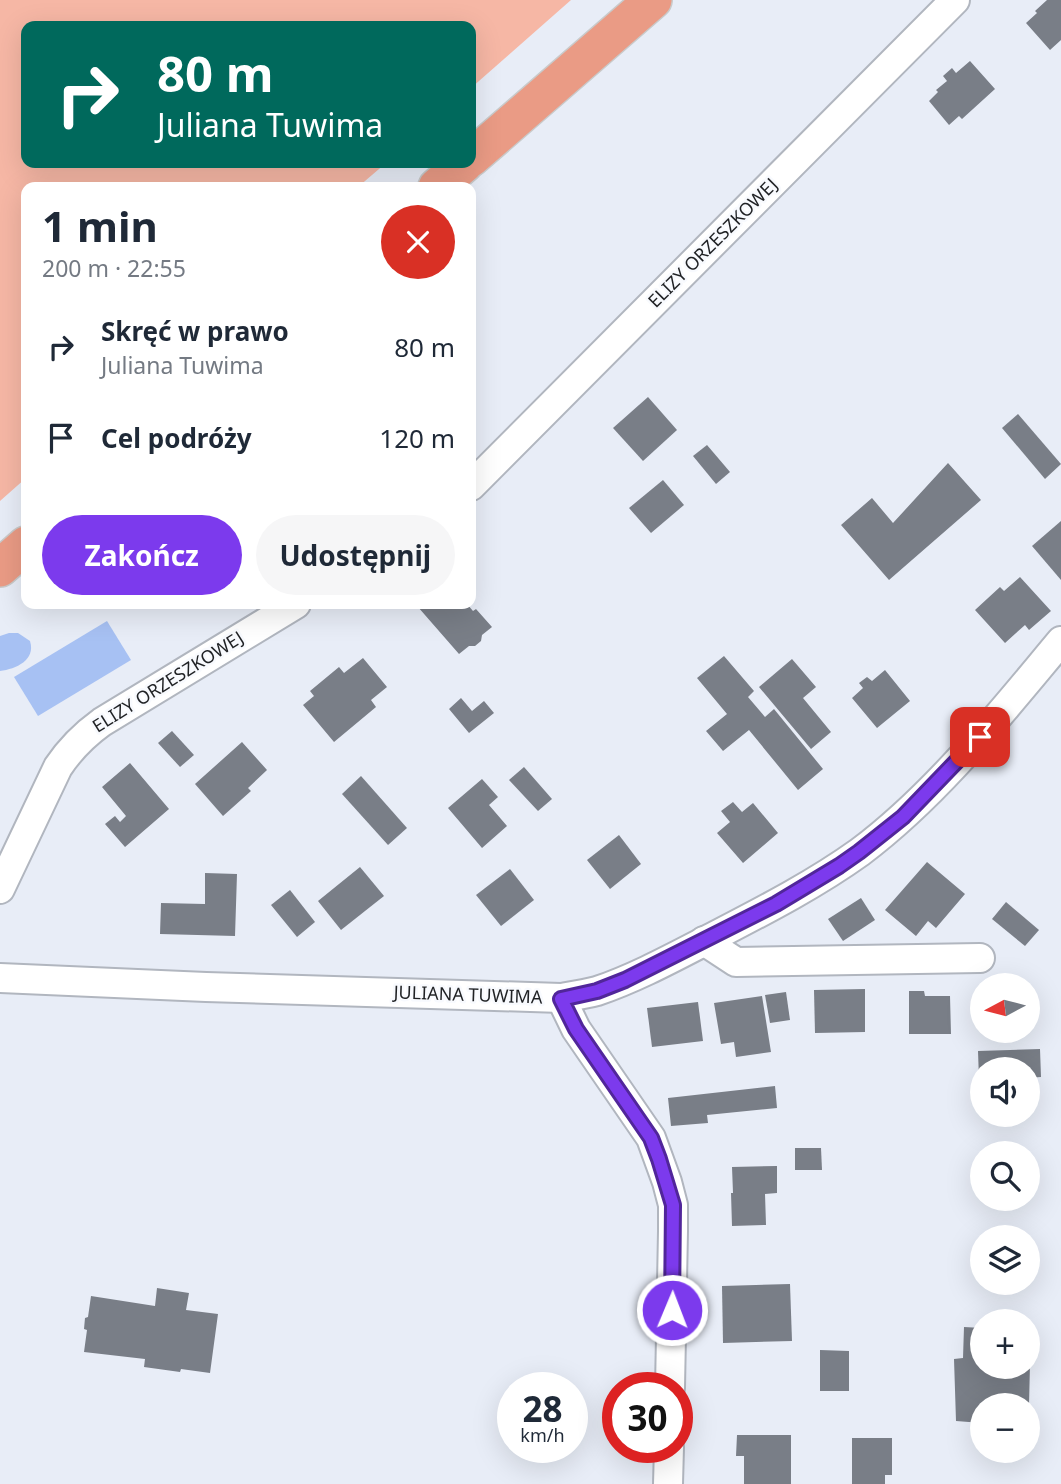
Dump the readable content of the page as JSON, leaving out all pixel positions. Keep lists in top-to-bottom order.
{
  "streets": {
    "street": ["ELIZY ORZESZKOWEJ", "JULIANA TUWIMA"]
  },
  "north": "left",
  "page": {
    "turn": ["80 m", "Juliana Tuwima"],
    "heading": ["1 min", "200 m · 22:55"],
    "list": [
      {
        "name": "Skręć w prawo",
        "note": "Juliana Tuwima",
        "value": "80 m"
      },
      {
        "name": "Cel podróży",
        "value": "120 m"
      }
    ],
    "buttons": ["Zakończ", "Udostępnij"],
    "map_buttons": ["+", "−"],
    "speed": "28 km/h",
    "limit": "30"
  }
}
